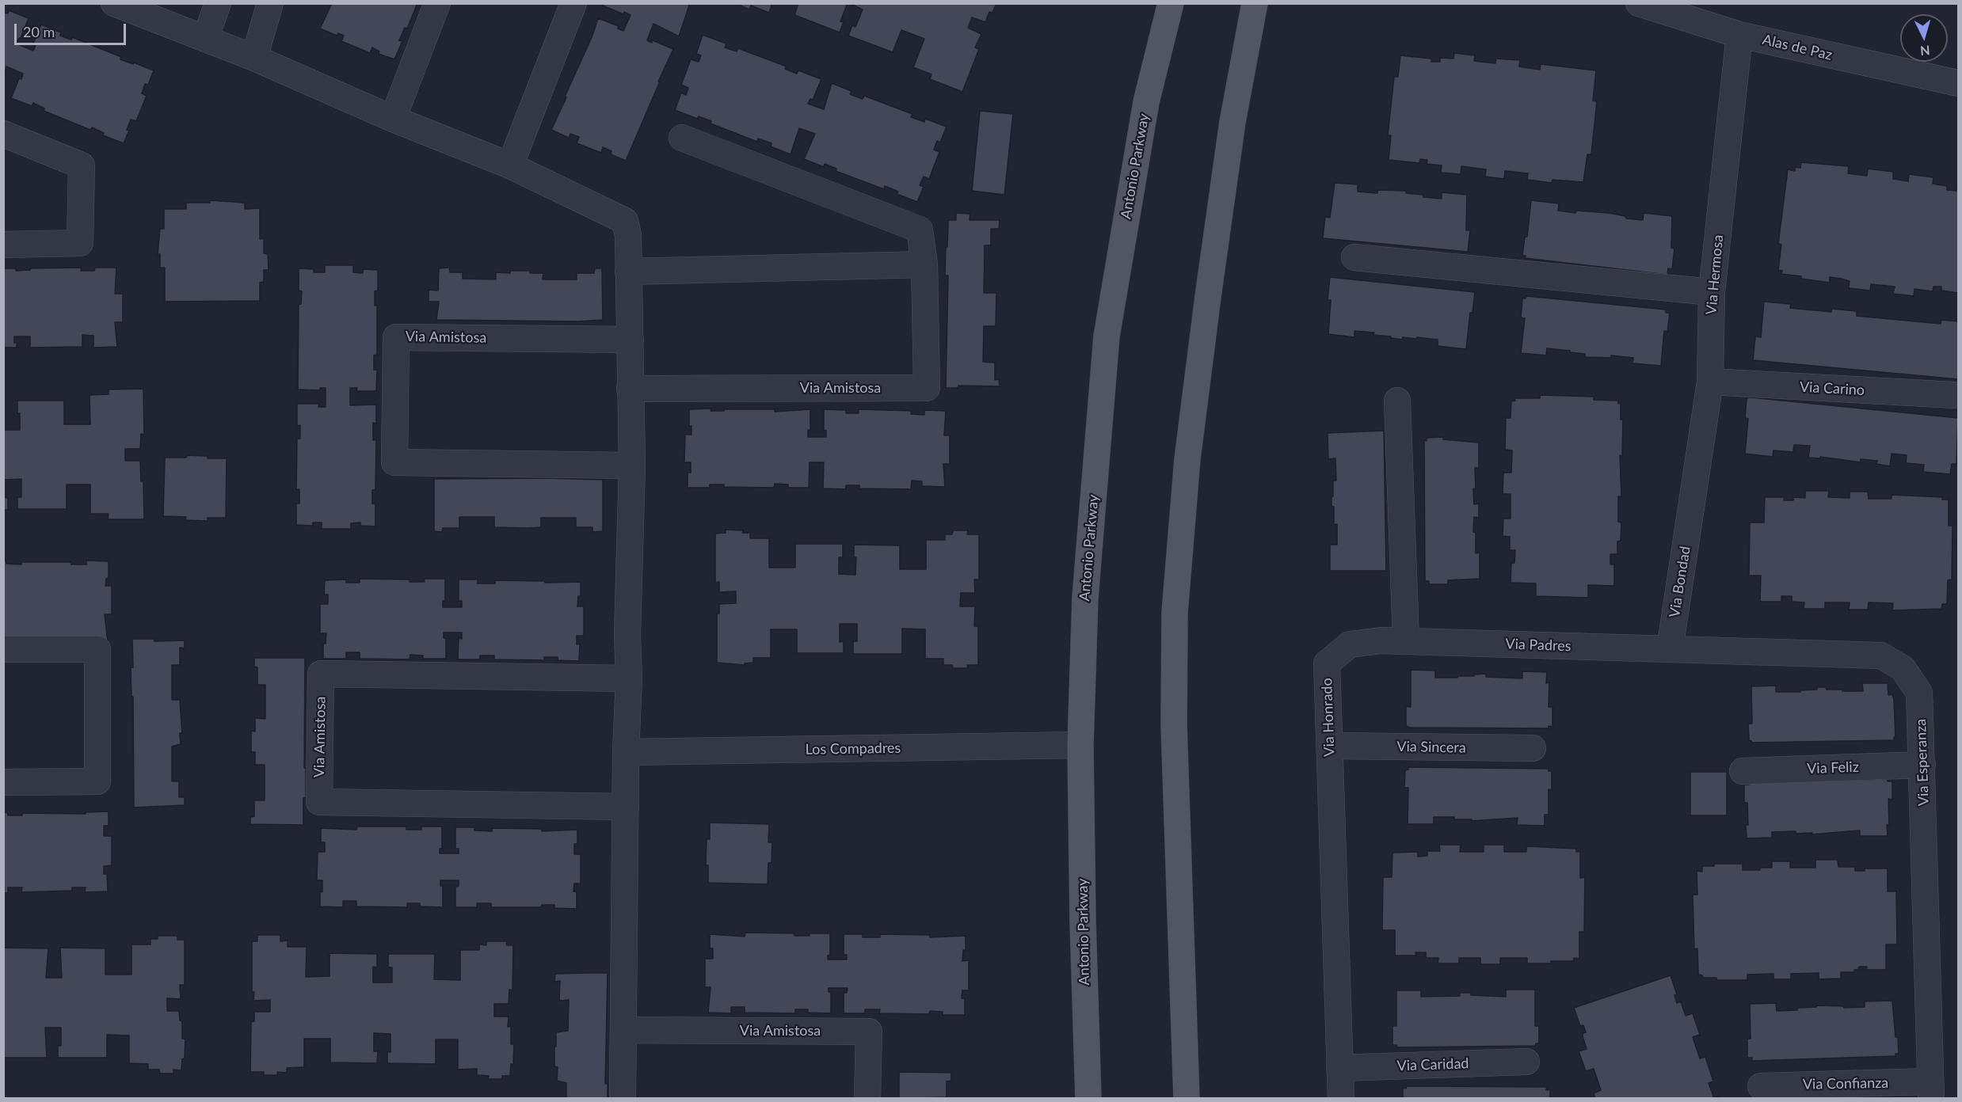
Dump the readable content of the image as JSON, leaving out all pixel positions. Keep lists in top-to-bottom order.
{
  "streets": {
    "main road": ["Antonio Parkway"],
    "street": [
      "Alas de Paz",
      "Via Hermosa",
      "Via Amistosa",
      "Via Carino",
      "Via Bondad",
      "Via Padres",
      "Via Honrado",
      "Via Sincera",
      "Los Compadres",
      "Via Esperanza",
      "Via Feliz",
      "Via Caridad",
      "Via Confianza"
    ]
  },
  "crossings": [
    ["Alas de Paz", "Via Hermosa"],
    ["Antonio Parkway", "Los Compadres"],
    ["Via Hermosa", "Via Carino"],
    ["Via Hermosa", "Via Bondad"],
    ["Via Bondad", "Via Padres"],
    ["Via Bondad", "Via Esperanza"],
    ["Via Padres", "Via Honrado"],
    ["Via Padres", "Via Esperanza"],
    ["Via Honrado", "Via Sincera"],
    ["Via Honrado", "Via Caridad"],
    ["Via Esperanza", "Via Feliz"],
    ["Via Esperanza", "Via Confianza"]
  ],
  "scale_bar": "20 m",
  "north": "bottom"
}
